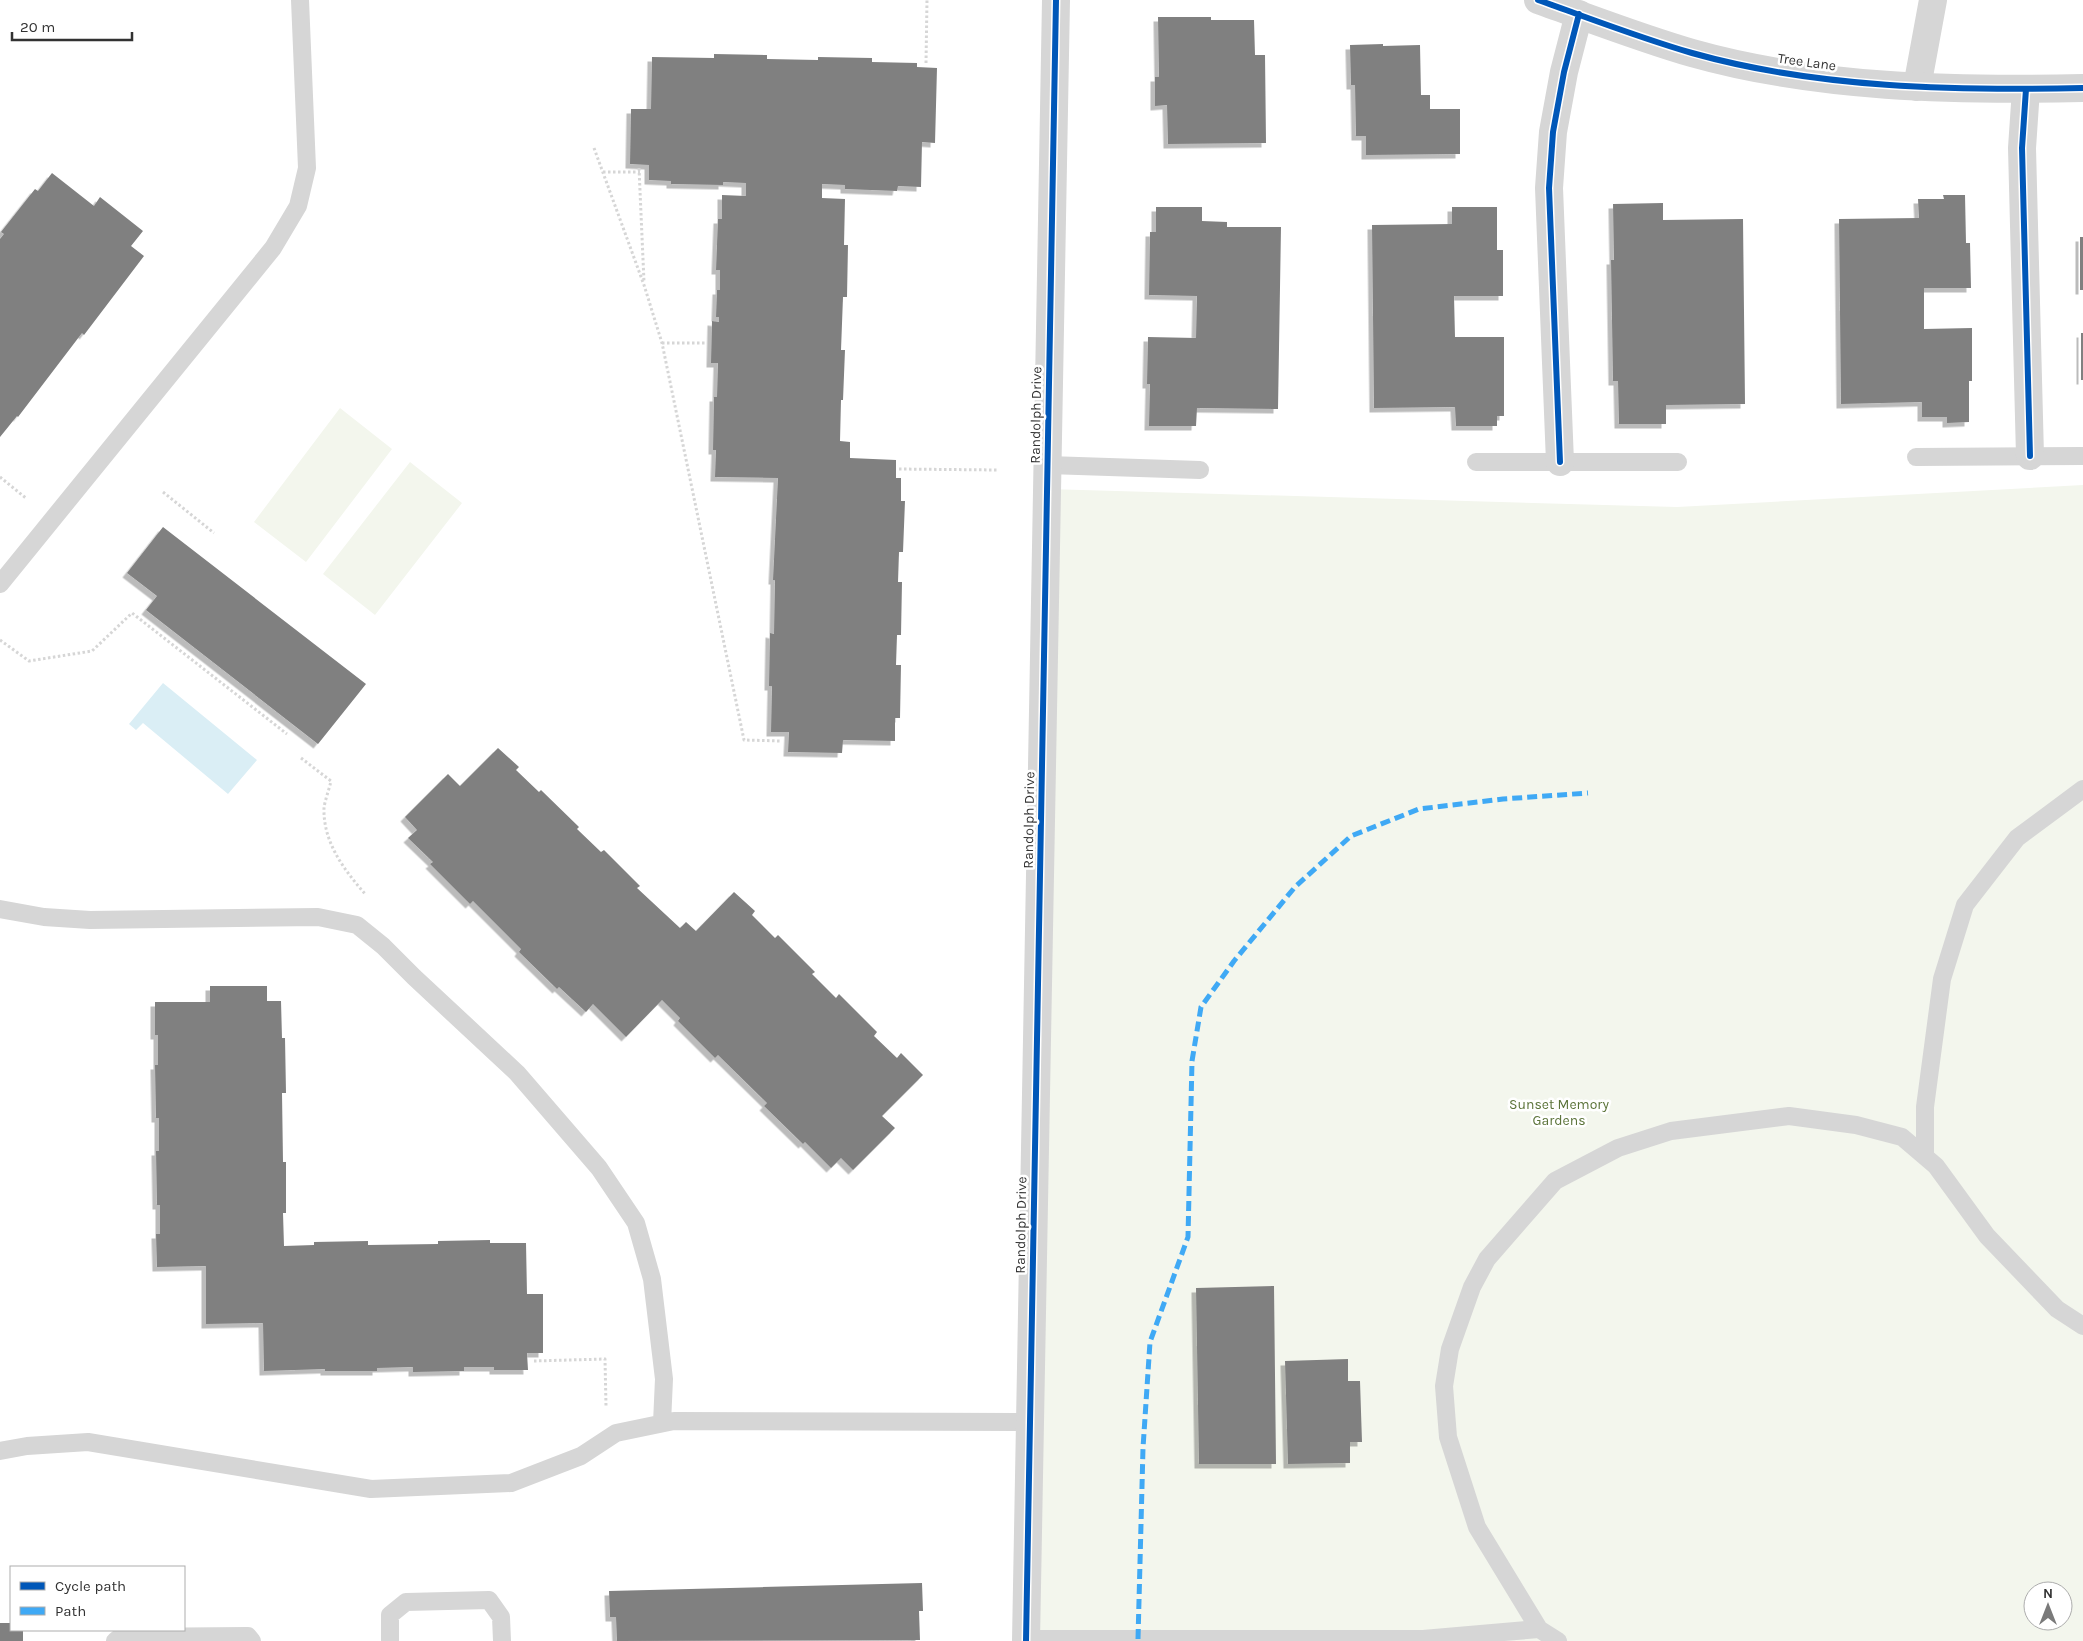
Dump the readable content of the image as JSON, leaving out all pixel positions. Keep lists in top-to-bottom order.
{
  "streets": {
    "street": ["Tree Lane", "Randolph Drive"]
  },
  "parks": ["Sunset Memory Gardens"],
  "legend": ["Cycle path", "Path"],
  "scale_bar": "20 m",
  "north": "top"
}
